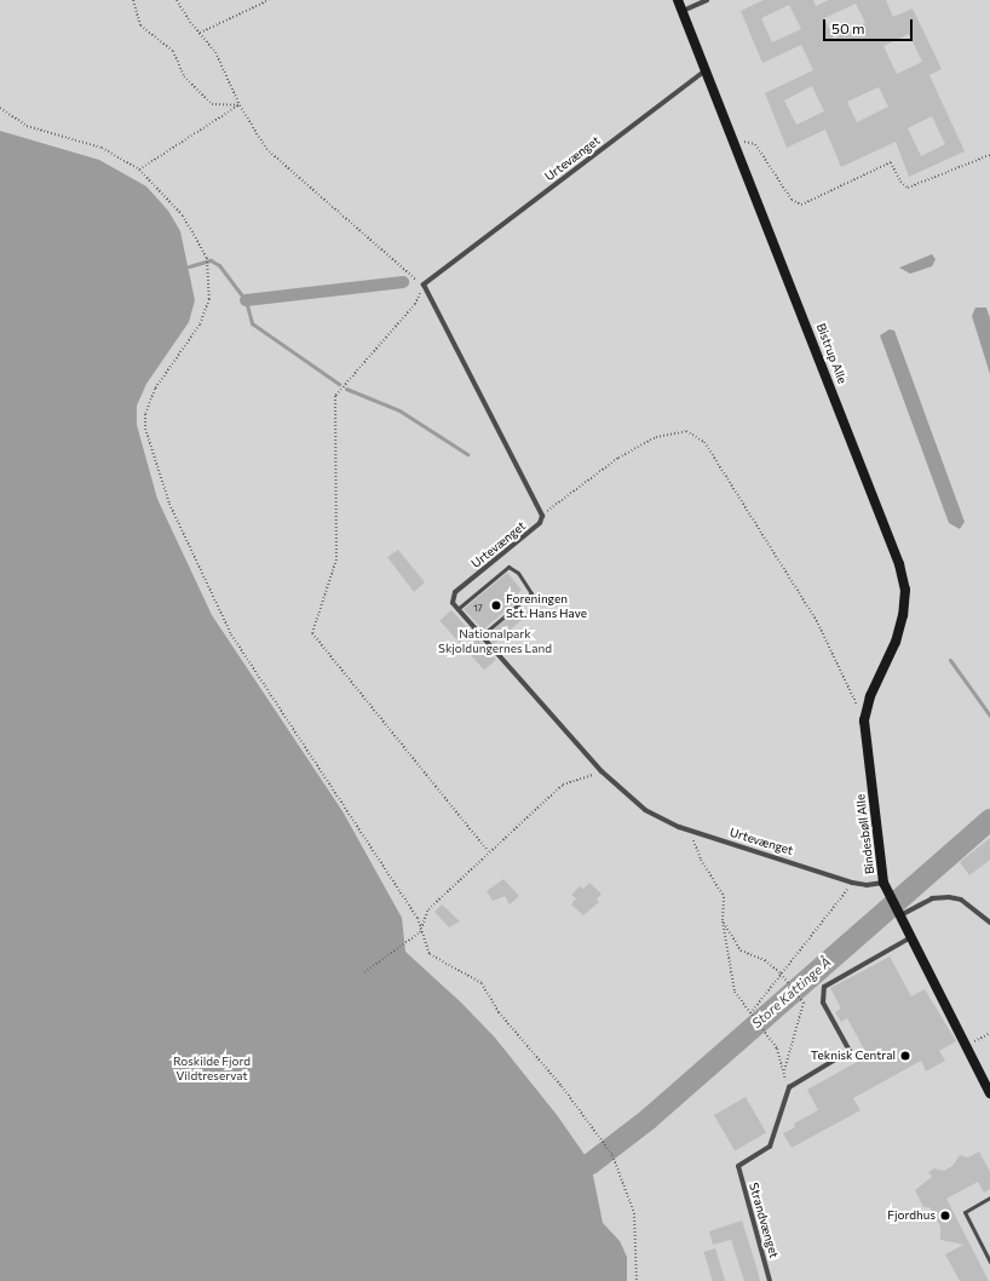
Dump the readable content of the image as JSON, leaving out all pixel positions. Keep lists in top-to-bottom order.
{
  "streets": {
    "street": [
      "Urtevænget",
      "Bistrup Alle",
      "Bindesbøll Alle",
      "Strandvænget"
    ]
  },
  "crossings": [
    ["Urtevænget", "Bistrup Alle"],
    ["Urtevænget", "Bindesbøll Alle"],
    ["Bistrup Alle", "Bindesbøll Alle"]
  ],
  "water": ["Store Kattinge Å"],
  "parks": ["Nationalpark Skjoldungernes Land", "Roskilde Fjord Vildtreservat"],
  "places": ["Foreningen Sct. Hans Have", "Teknisk Central", "Fjordhus"],
  "house_numbers": ["17"],
  "scale_bar": "50 m"
}
